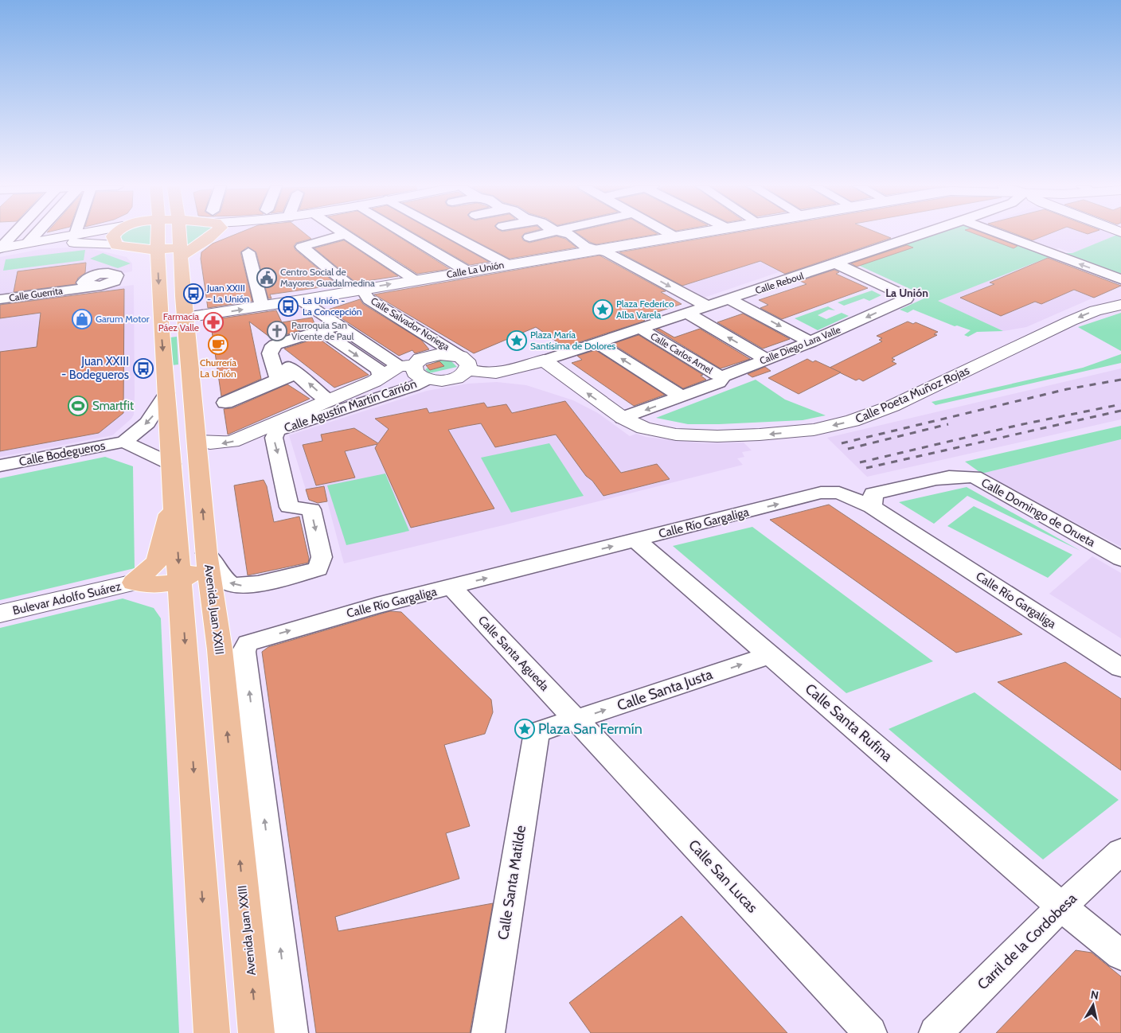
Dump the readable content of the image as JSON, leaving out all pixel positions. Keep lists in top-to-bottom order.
{
  "streets": {
    "main road": [
      "Calle La Unión",
      "Calle Poeta Muñoz Rojas",
      "Calle Agustín Martín Carrión",
      "Bulevar Adolfo Suárez",
      "Avenida Juan XXIII"
    ],
    "street": [
      "Calle Reboul",
      "Calle Guerrita",
      "Calle Salvador Noriega",
      "Calle Diego Lara Valle",
      "Calle Carlos Amel",
      "Calle Bodegueros",
      "Calle Domingo de Orueta",
      "Calle Río Gargaliga",
      "Calle Santa Agueda",
      "Calle Santa Justa",
      "Calle Santa Rufina",
      "Calle San Lucas",
      "Calle Santa Matilde",
      "Carril de la Cordobesa"
    ]
  },
  "crossings": [
    ["Calle La Unión", "Calle Salvador Noriega"],
    ["Calle La Unión", "Avenida Juan XXIII"],
    ["Calle Reboul", "Calle Diego Lara Valle"],
    ["Calle Reboul", "Calle Carlos Amel"],
    ["Calle Diego Lara Valle", "Calle Carlos Amel"],
    ["Calle Diego Lara Valle", "Calle Poeta Muñoz Rojas"],
    ["Calle Agustín Martín Carrión", "Avenida Juan XXIII"],
    ["Calle Domingo de Orueta", "Calle Río Gargaliga"],
    ["Calle Río Gargaliga", "Avenida Juan XXIII"],
    ["Calle Río Gargaliga", "Calle Santa Agueda"],
    ["Calle Río Gargaliga", "Calle Santa Rufina"],
    ["Calle Santa Agueda", "Calle Santa Justa"],
    ["Calle Santa Agueda", "Calle San Lucas"],
    ["Calle Santa Justa", "Calle Santa Rufina"],
    ["Calle Santa Justa", "Calle San Lucas"],
    ["Calle Santa Justa", "Calle Santa Matilde"],
    ["Calle Santa Rufina", "Carril de la Cordobesa"]
  ],
  "one_way": ["Calle Poeta Muñoz Rojas", "Calle Río Gargaliga", "Calle Santa Justa"],
  "districts": ["La Unión"],
  "places": {
    "public building": ["Centro Social de Mayores Guadalmedina"],
    "bus stop": ["Juan XXIII - La Unión", "La Unión - La Concepción", "Juan XXIII - Bodegueros"],
    "place": ["Plaza Federico Alba Varela", "Plaza María Santísima de Dolores", "Plaza San Fermín"],
    "shop": ["Garum Motor"],
    "pharmacy": ["Farmacia Páez Valle"],
    "church": ["Parroquia San Vicente de Paul"],
    "cafe": ["Churrería La Unión"],
    "sports": ["Smartfit"]
  },
  "north": "top"
}
